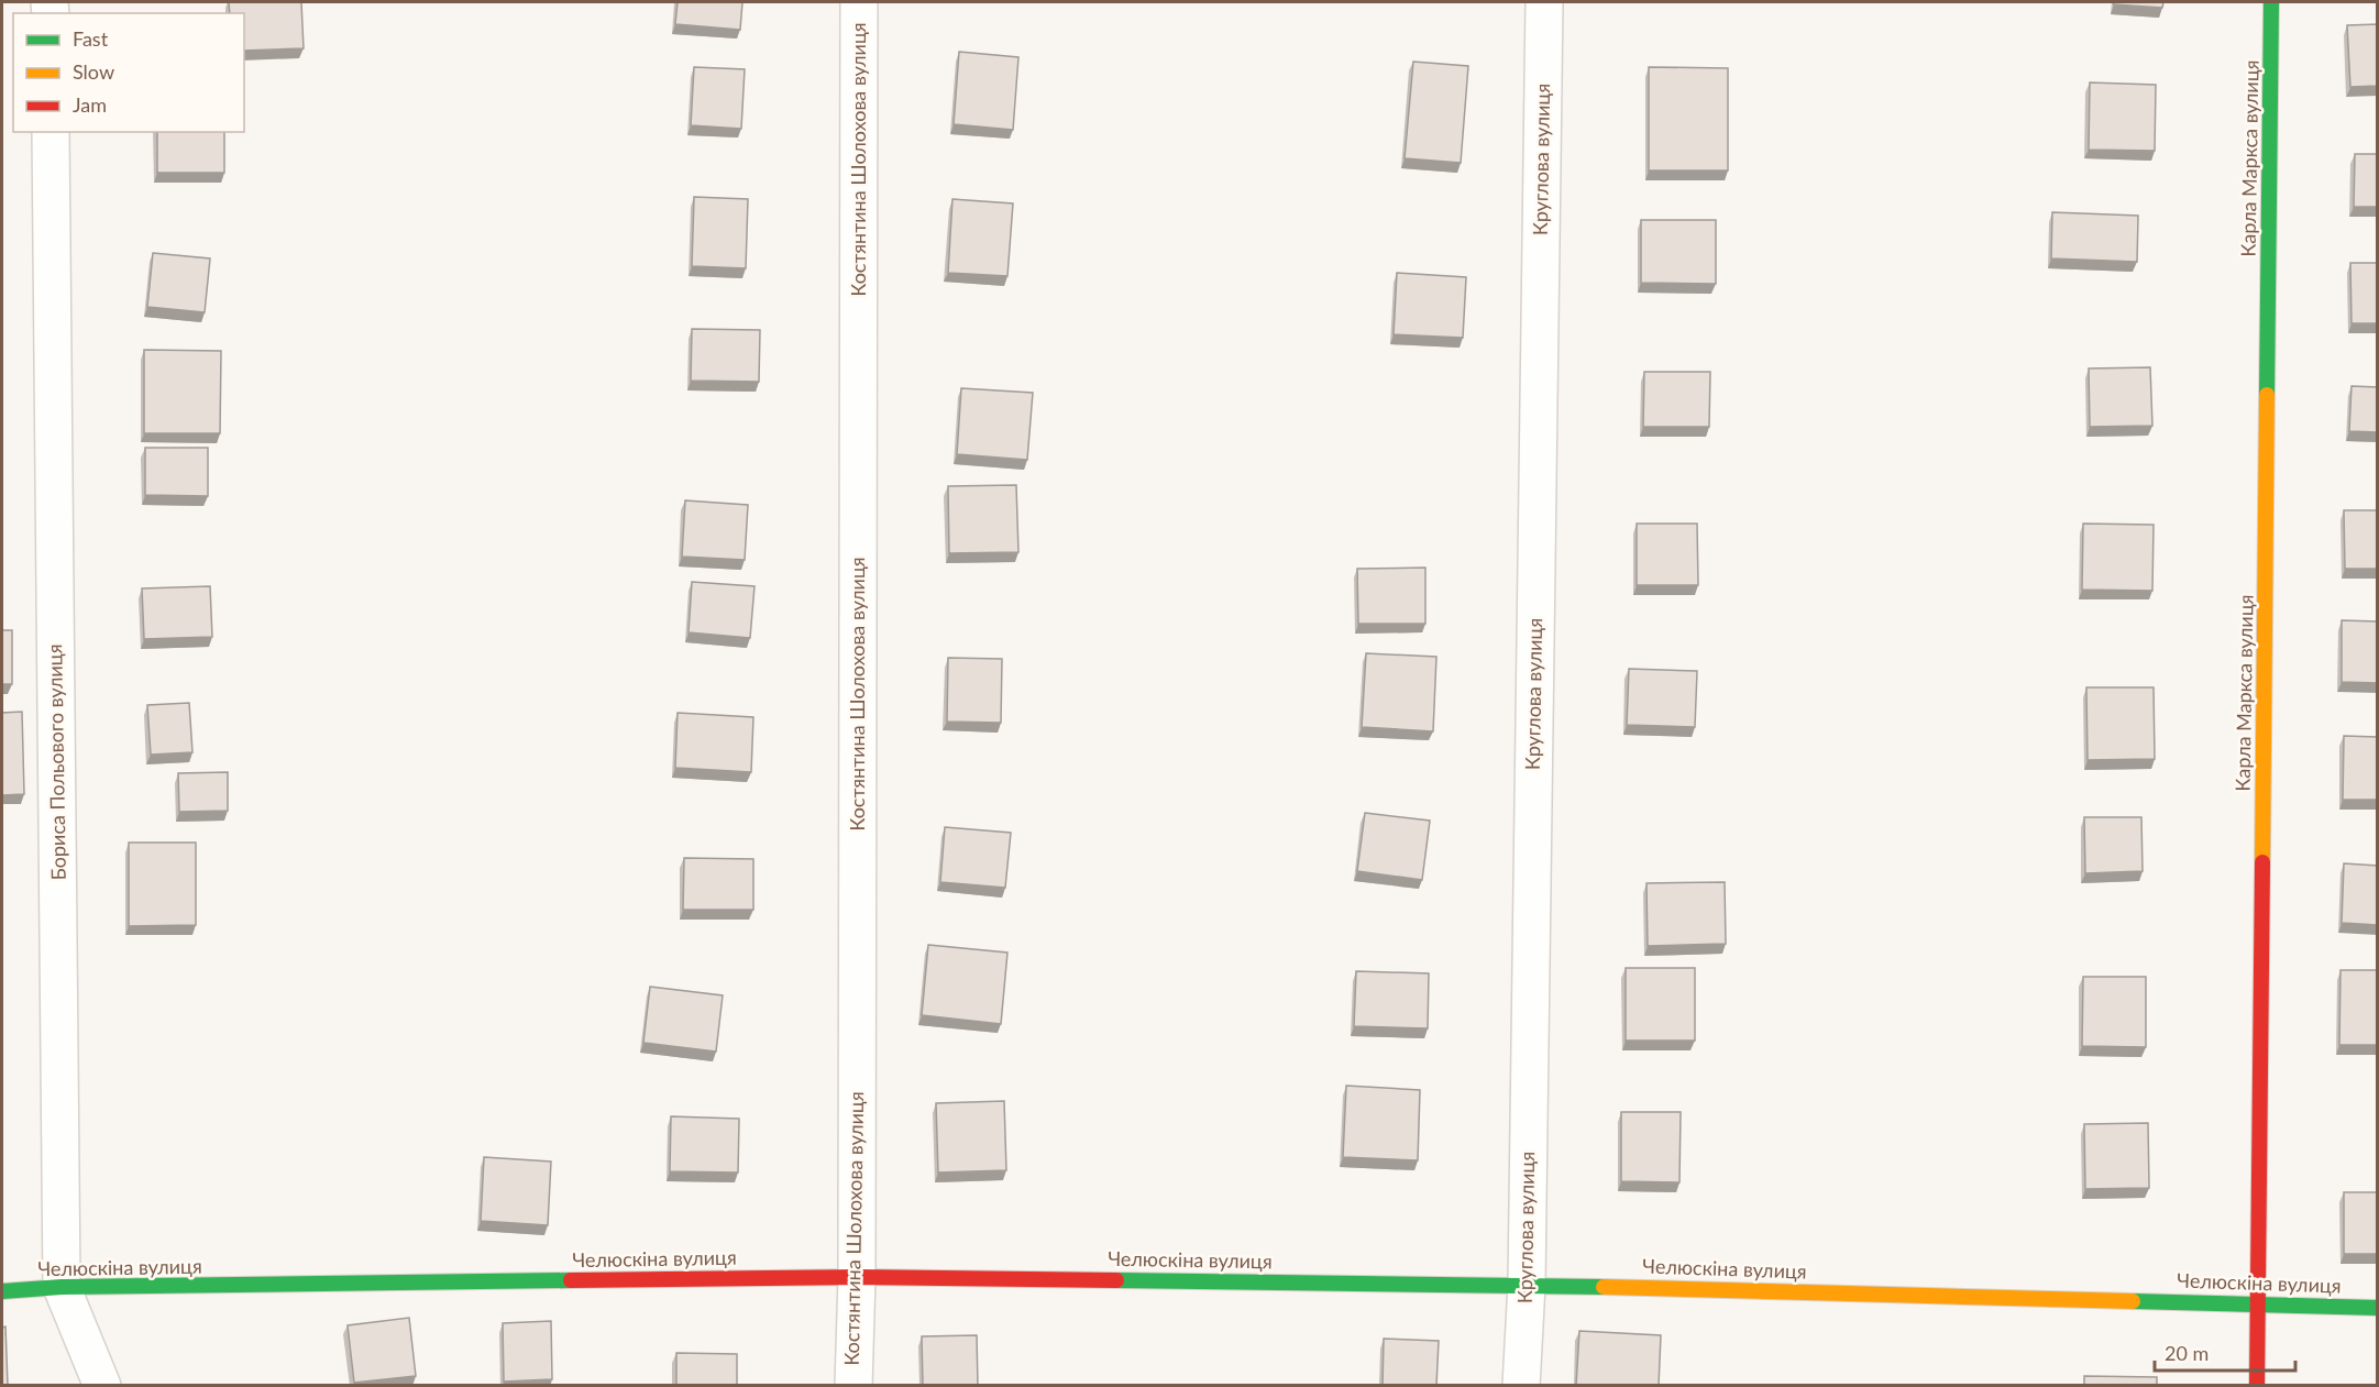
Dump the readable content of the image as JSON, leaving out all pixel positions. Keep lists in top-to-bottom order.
{
  "streets": {
    "street": [
      "Карла Маркса вулиця",
      "Костянтина Шолохова вулиця",
      "Круглова вулиця",
      "Бориса Польового вулиця",
      "Челюскіна вулиця"
    ]
  },
  "crossings": [
    ["Карла Маркса вулиця", "Челюскіна вулиця"],
    ["Костянтина Шолохова вулиця", "Челюскіна вулиця"],
    ["Круглова вулиця", "Челюскіна вулиця"],
    ["Бориса Польового вулиця", "Челюскіна вулиця"]
  ],
  "legend": ["Fast", "Slow", "Jam"],
  "scale_bar": "20 m"
}
